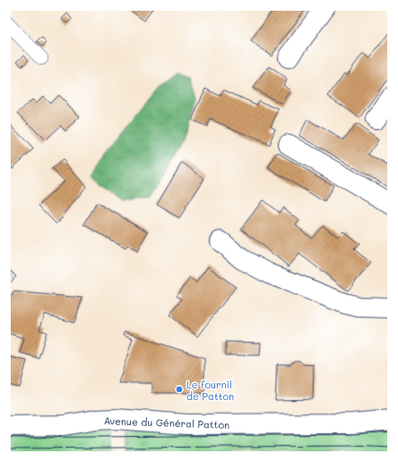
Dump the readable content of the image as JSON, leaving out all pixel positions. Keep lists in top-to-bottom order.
{
  "streets": {
    "street": ["Avenue du Général Patton"]
  },
  "places": ["Le fournil de Patton"]
}
